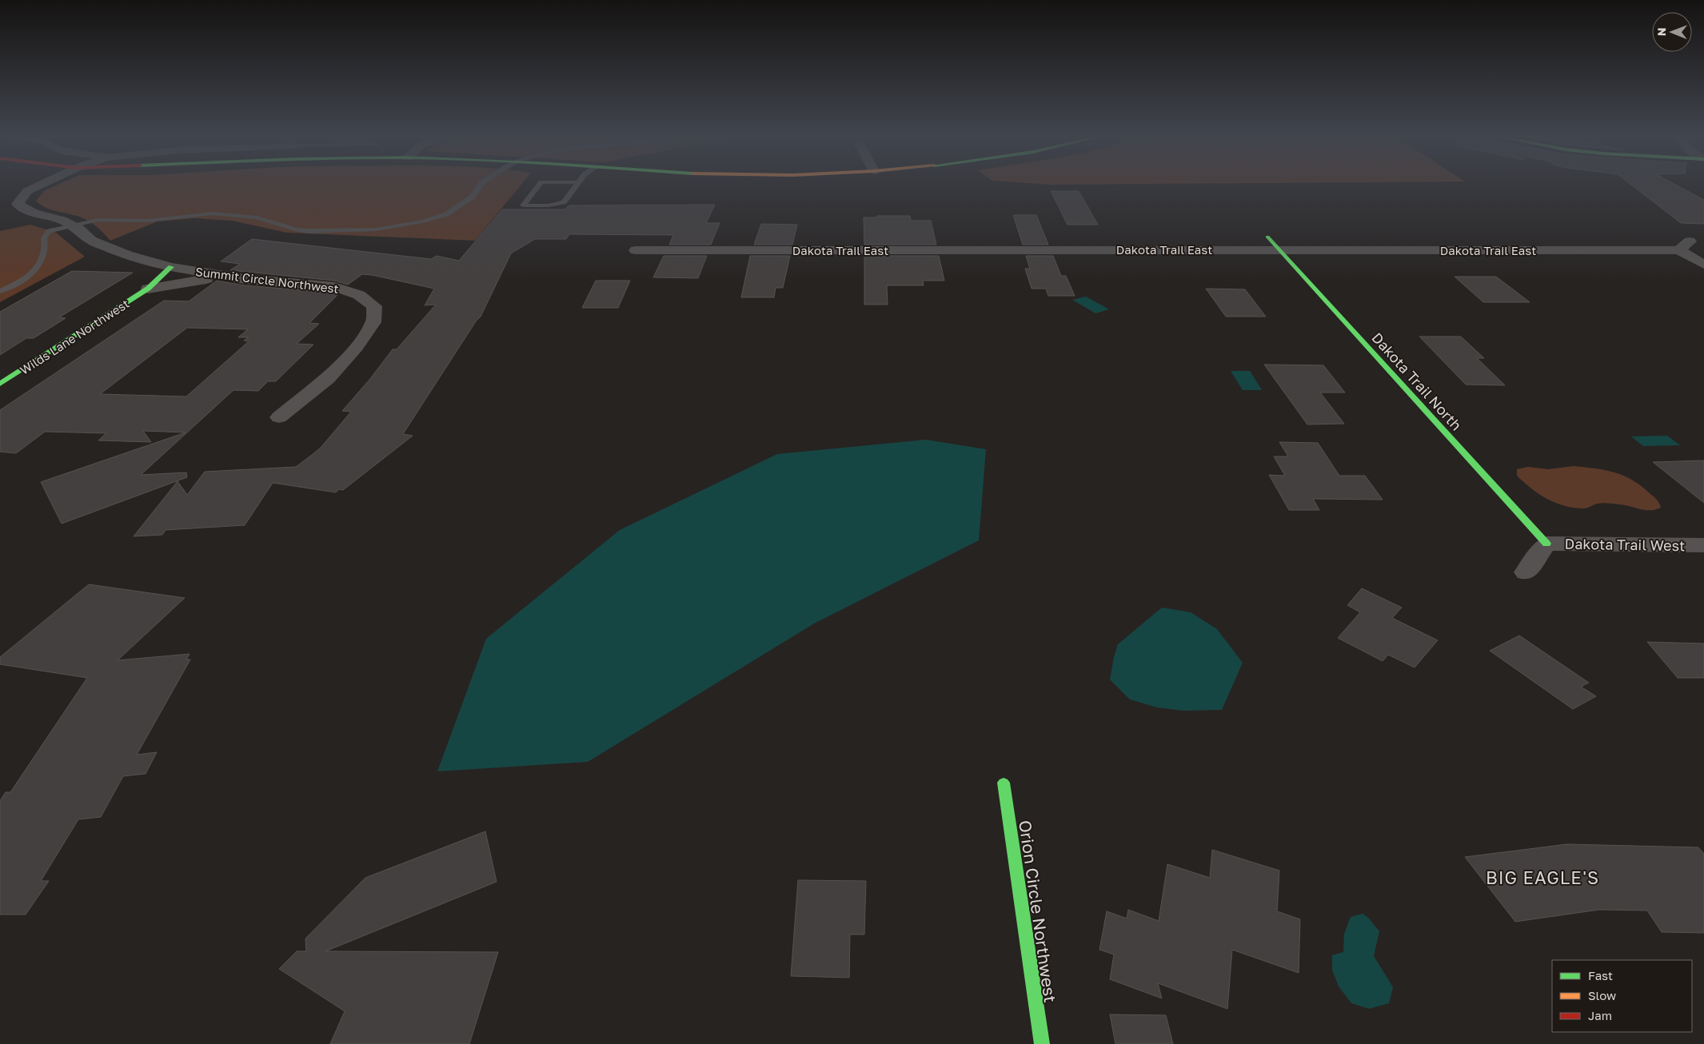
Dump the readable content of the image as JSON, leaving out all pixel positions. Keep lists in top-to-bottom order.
{
  "streets": {
    "street": [
      "Dakota Trail East",
      "Summit Circle Northwest",
      "Wilds Lane Northwest",
      "Dakota Trail North",
      "Dakota Trail West",
      "Orion Circle Northwest"
    ]
  },
  "crossings": [
    ["Dakota Trail East", "Dakota Trail North"],
    ["Summit Circle Northwest", "Wilds Lane Northwest"],
    ["Dakota Trail North", "Dakota Trail West"]
  ],
  "districts": ["BIG EAGLE'S"],
  "legend": ["Fast", "Slow", "Jam"],
  "north": "left"
}
